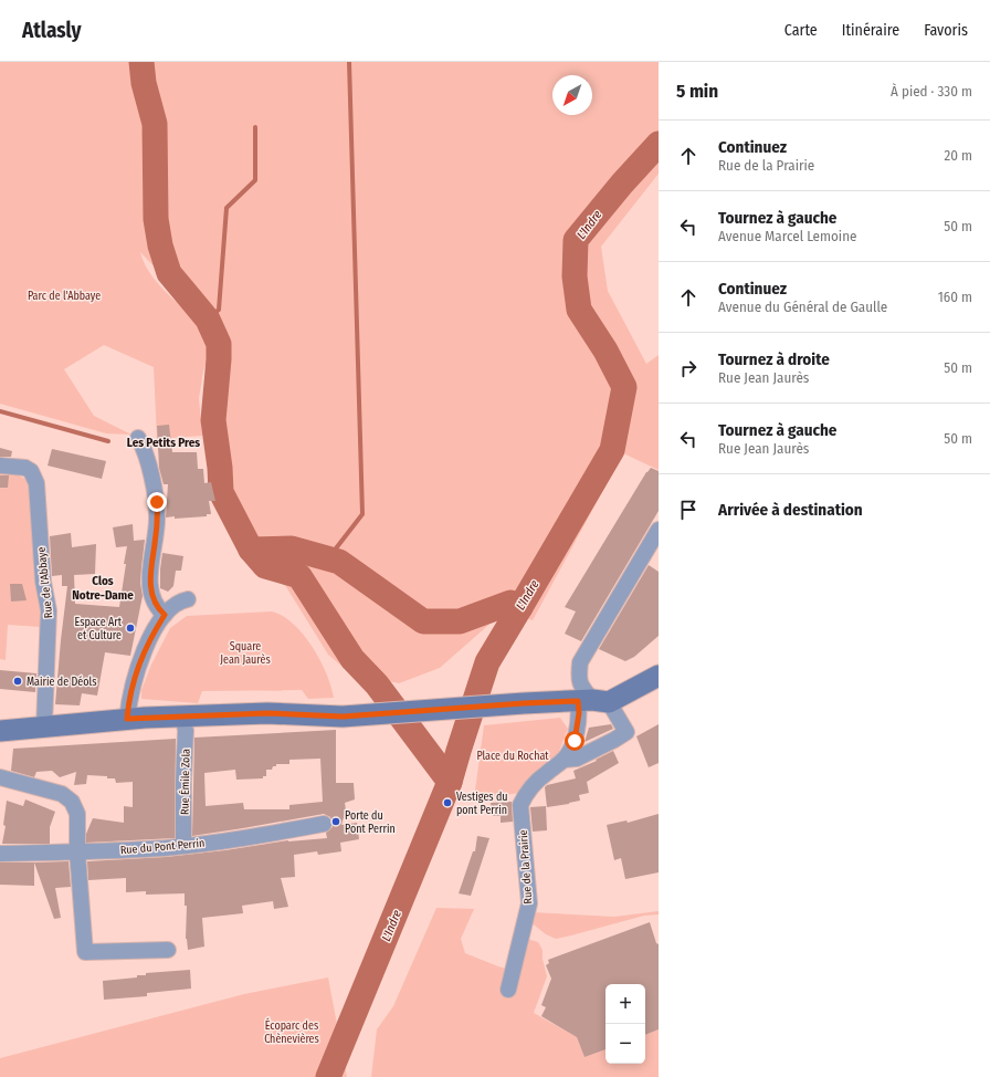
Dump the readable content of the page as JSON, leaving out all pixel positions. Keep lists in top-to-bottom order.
{
  "streets": {
    "street": [
      "Rue de l'Abbaye",
      "Rue Émile Zola",
      "Rue du Pont Perrin",
      "Rue de la Prairie"
    ]
  },
  "crossings": [
    ["Rue Émile Zola", "Rue du Pont Perrin"]
  ],
  "districts": ["Les Petits Pres", "Clos Notre-Dame"],
  "water": ["L'Indre"],
  "parks": [
    "Parc de l'Abbaye",
    "Square Jean Jaurès",
    "Place du Rochat",
    "Écoparc des Chènevières"
  ],
  "places": [
    "Espace Art et Culture",
    "Mairie de Déols",
    "Vestiges du pont Perrin",
    "Porte du Pont Perrin"
  ],
  "north": "bottom left",
  "page": {
    "header": "Atlasly",
    "nav": ["Carte", "Itinéraire", "Favoris"],
    "heading": ["5 min", "À pied · 330 m"],
    "list": [
      ["Continuez", "Rue de la Prairie", "20 m"],
      ["Tournez à gauche", "Avenue Marcel Lemoine", "50 m"],
      ["Continuez", "Avenue du Général de Gaulle", "160 m"],
      ["Tournez à droite", "Rue Jean Jaurès", "50 m"],
      ["Tournez à gauche", "Rue Jean Jaurès", "50 m"],
      "Arrivée à destination"
    ],
    "map_buttons": ["+", "−"]
  }
}
